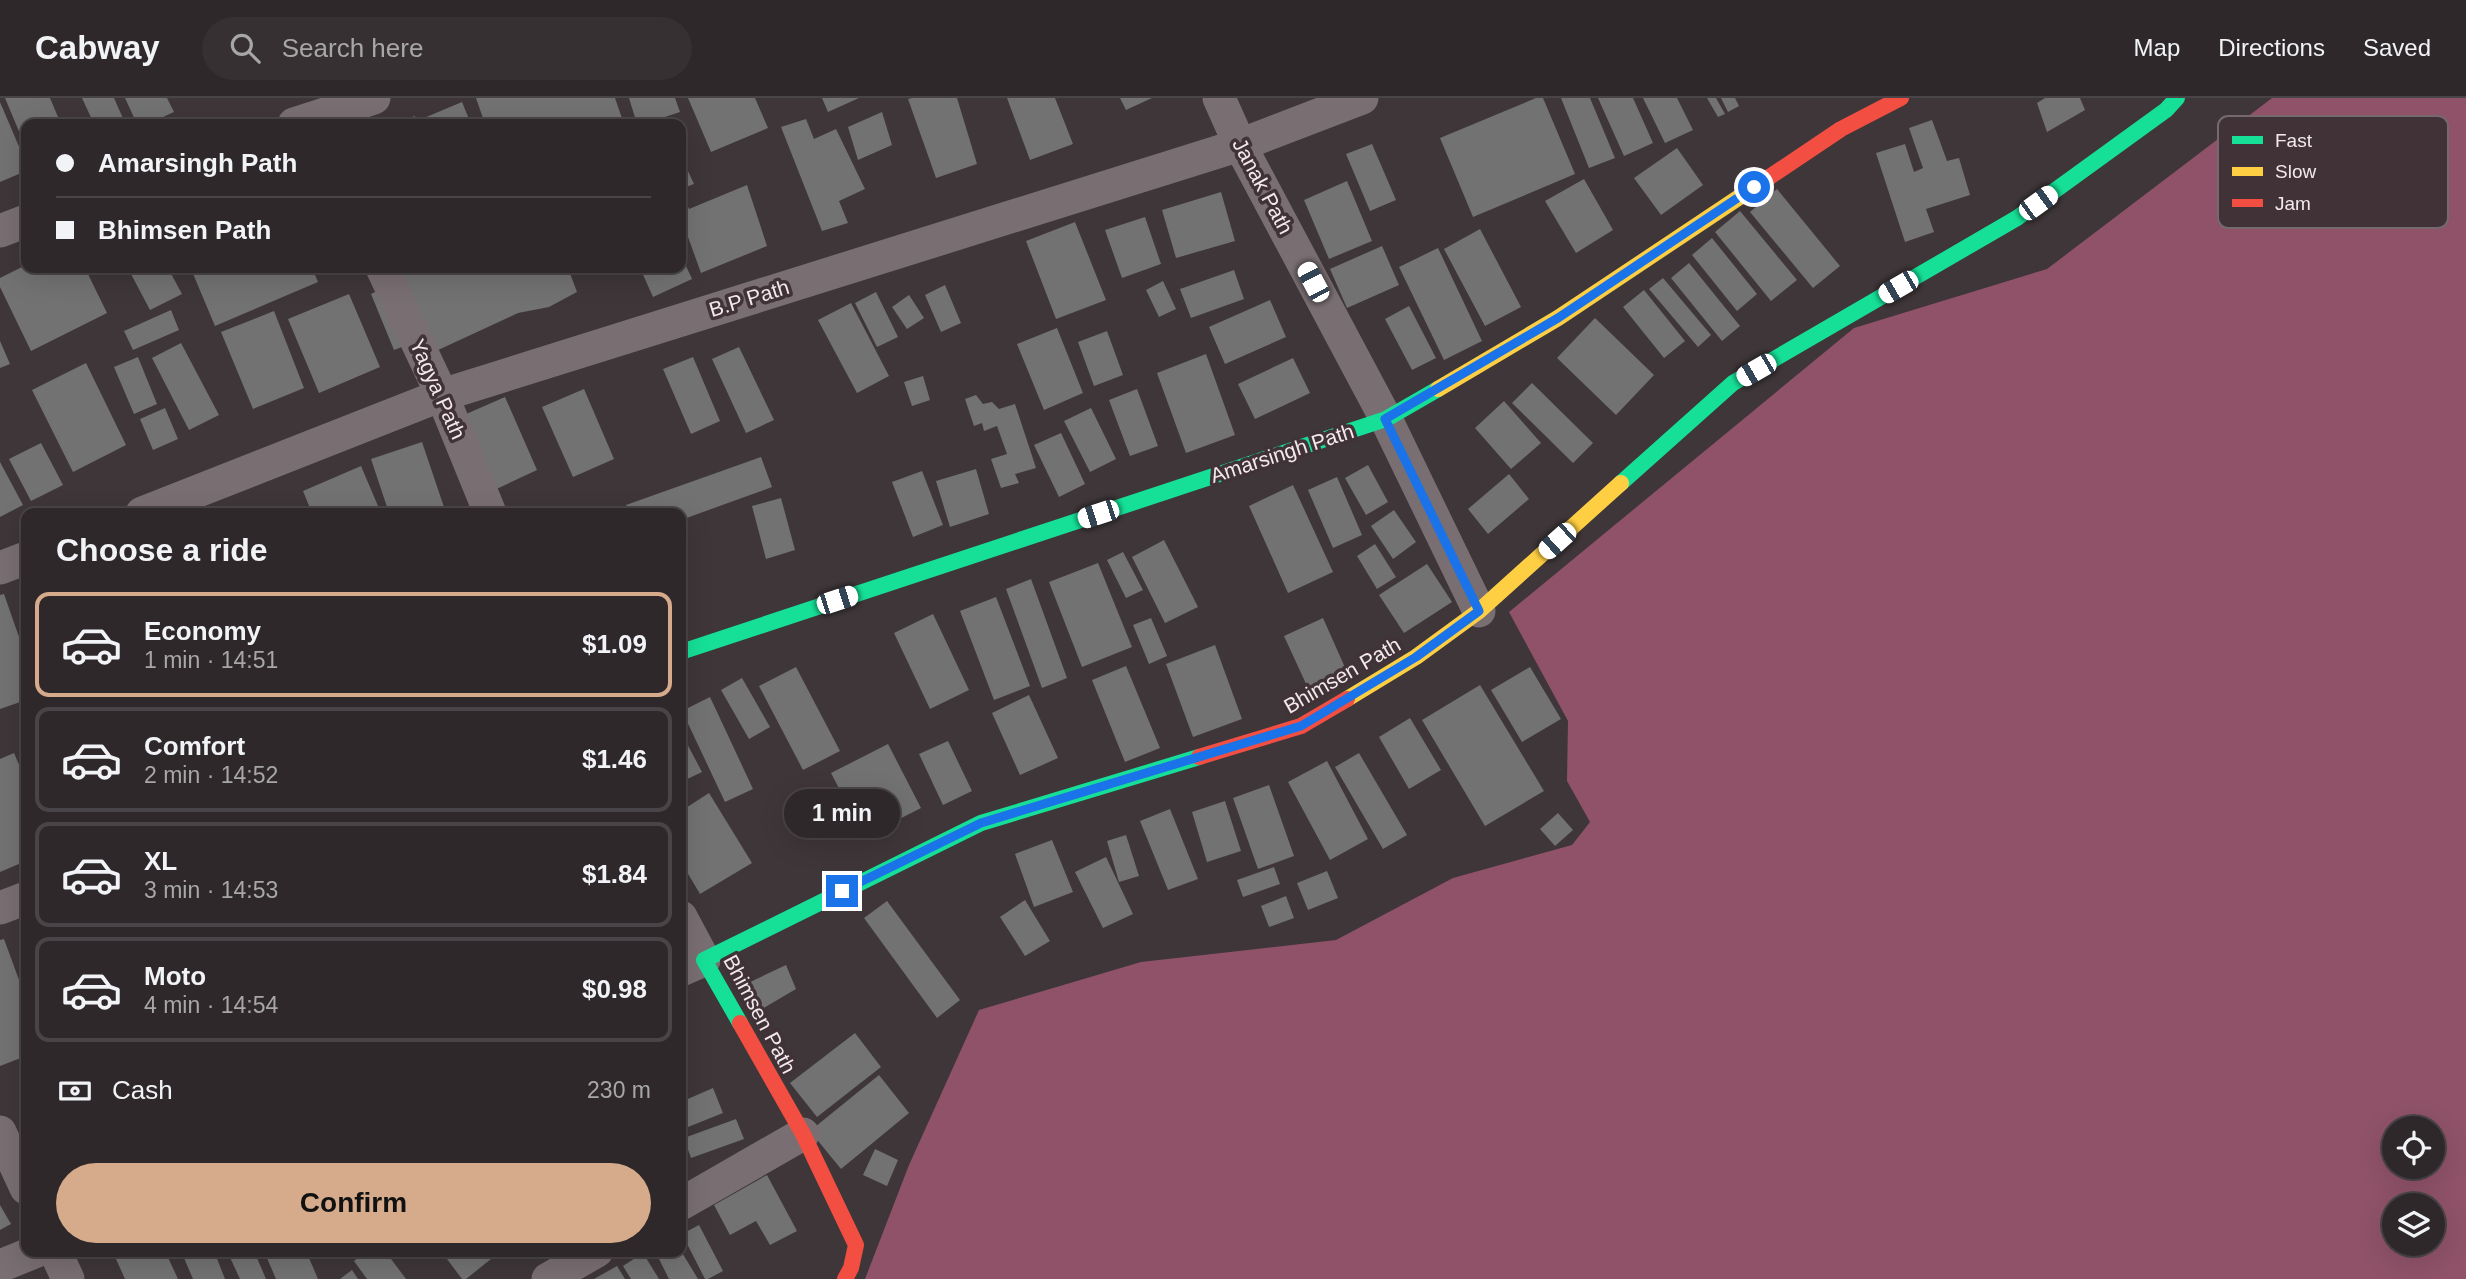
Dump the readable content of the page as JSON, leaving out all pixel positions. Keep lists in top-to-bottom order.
{
  "streets": {
    "street": [
      "Janak Path",
      "B.P Path",
      "Yagya Path",
      "Amarsingh Path",
      "Bhimsen Path"
    ]
  },
  "crossings": [
    ["Janak Path", "B.P Path"],
    ["Janak Path", "Amarsingh Path"],
    ["Janak Path", "Bhimsen Path"],
    ["B.P Path", "Yagya Path"]
  ],
  "legend": ["Fast", "Slow", "Jam"],
  "page": {
    "header": "Cabway",
    "search": "Search here",
    "nav": ["Map", "Directions", "Saved"],
    "banner": ["Amarsingh Path", "Bhimsen Path"],
    "heading": "Choose a ride",
    "list": [
      {
        "name": "Economy",
        "note": "1 min · 14:51",
        "value": "$1.09"
      },
      {
        "name": "Comfort",
        "note": "2 min · 14:52",
        "value": "$1.46"
      },
      {
        "name": "XL",
        "note": "3 min · 14:53",
        "value": "$1.84"
      },
      {
        "name": "Moto",
        "note": "4 min · 14:54",
        "value": "$0.98"
      }
    ],
    "bubble": "1 min",
    "pay": ["Cash", "230 m"],
    "buttons": "Confirm"
  }
}
